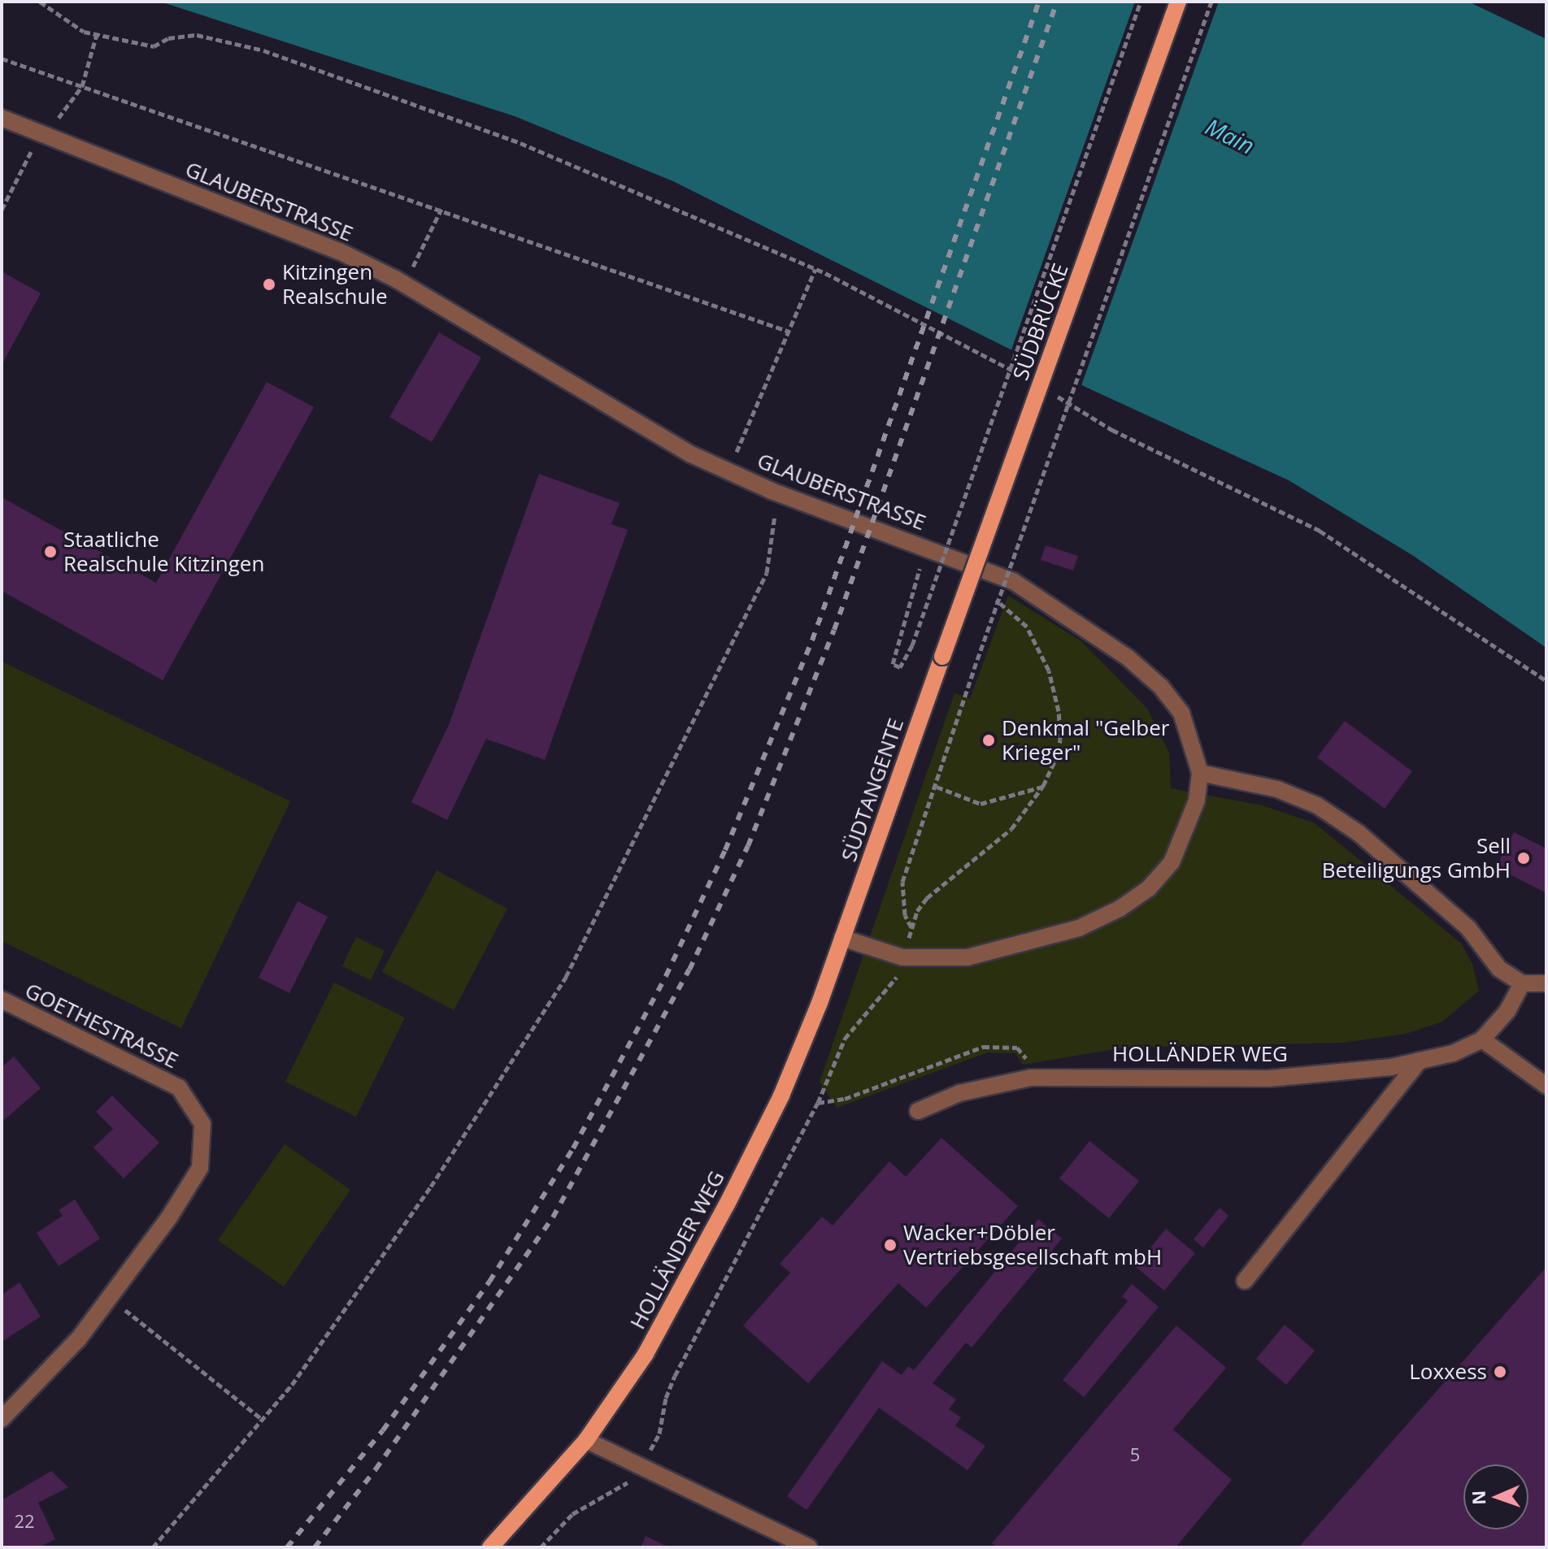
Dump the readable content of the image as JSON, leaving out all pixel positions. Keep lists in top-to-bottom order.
{
  "streets": {
    "main road": ["SÜDBRÜCKE", "SÜDTANGENTE", "HOLLÄNDER WEG"],
    "street": ["GLAUBERSTRASSE", "GOETHESTRASSE"]
  },
  "crossings": [
    ["GLAUBERSTRASSE", "SÜDTANGENTE"],
    ["GLAUBERSTRASSE", "HOLLÄNDER WEG"],
    ["SÜDBRÜCKE", "SÜDTANGENTE"],
    ["SÜDTANGENTE", "HOLLÄNDER WEG"]
  ],
  "water": ["Main"],
  "places": [
    "Kitzingen Realschule",
    "Staatliche Realschule Kitzingen",
    "Denkmal \"Gelber Krieger\"",
    "Sell Beteiligungs GmbH",
    "Wacker+Döbler Vertriebsgesellschaft mbH",
    "Loxxess"
  ],
  "house_numbers": ["5", "22"],
  "north": "left"
}
